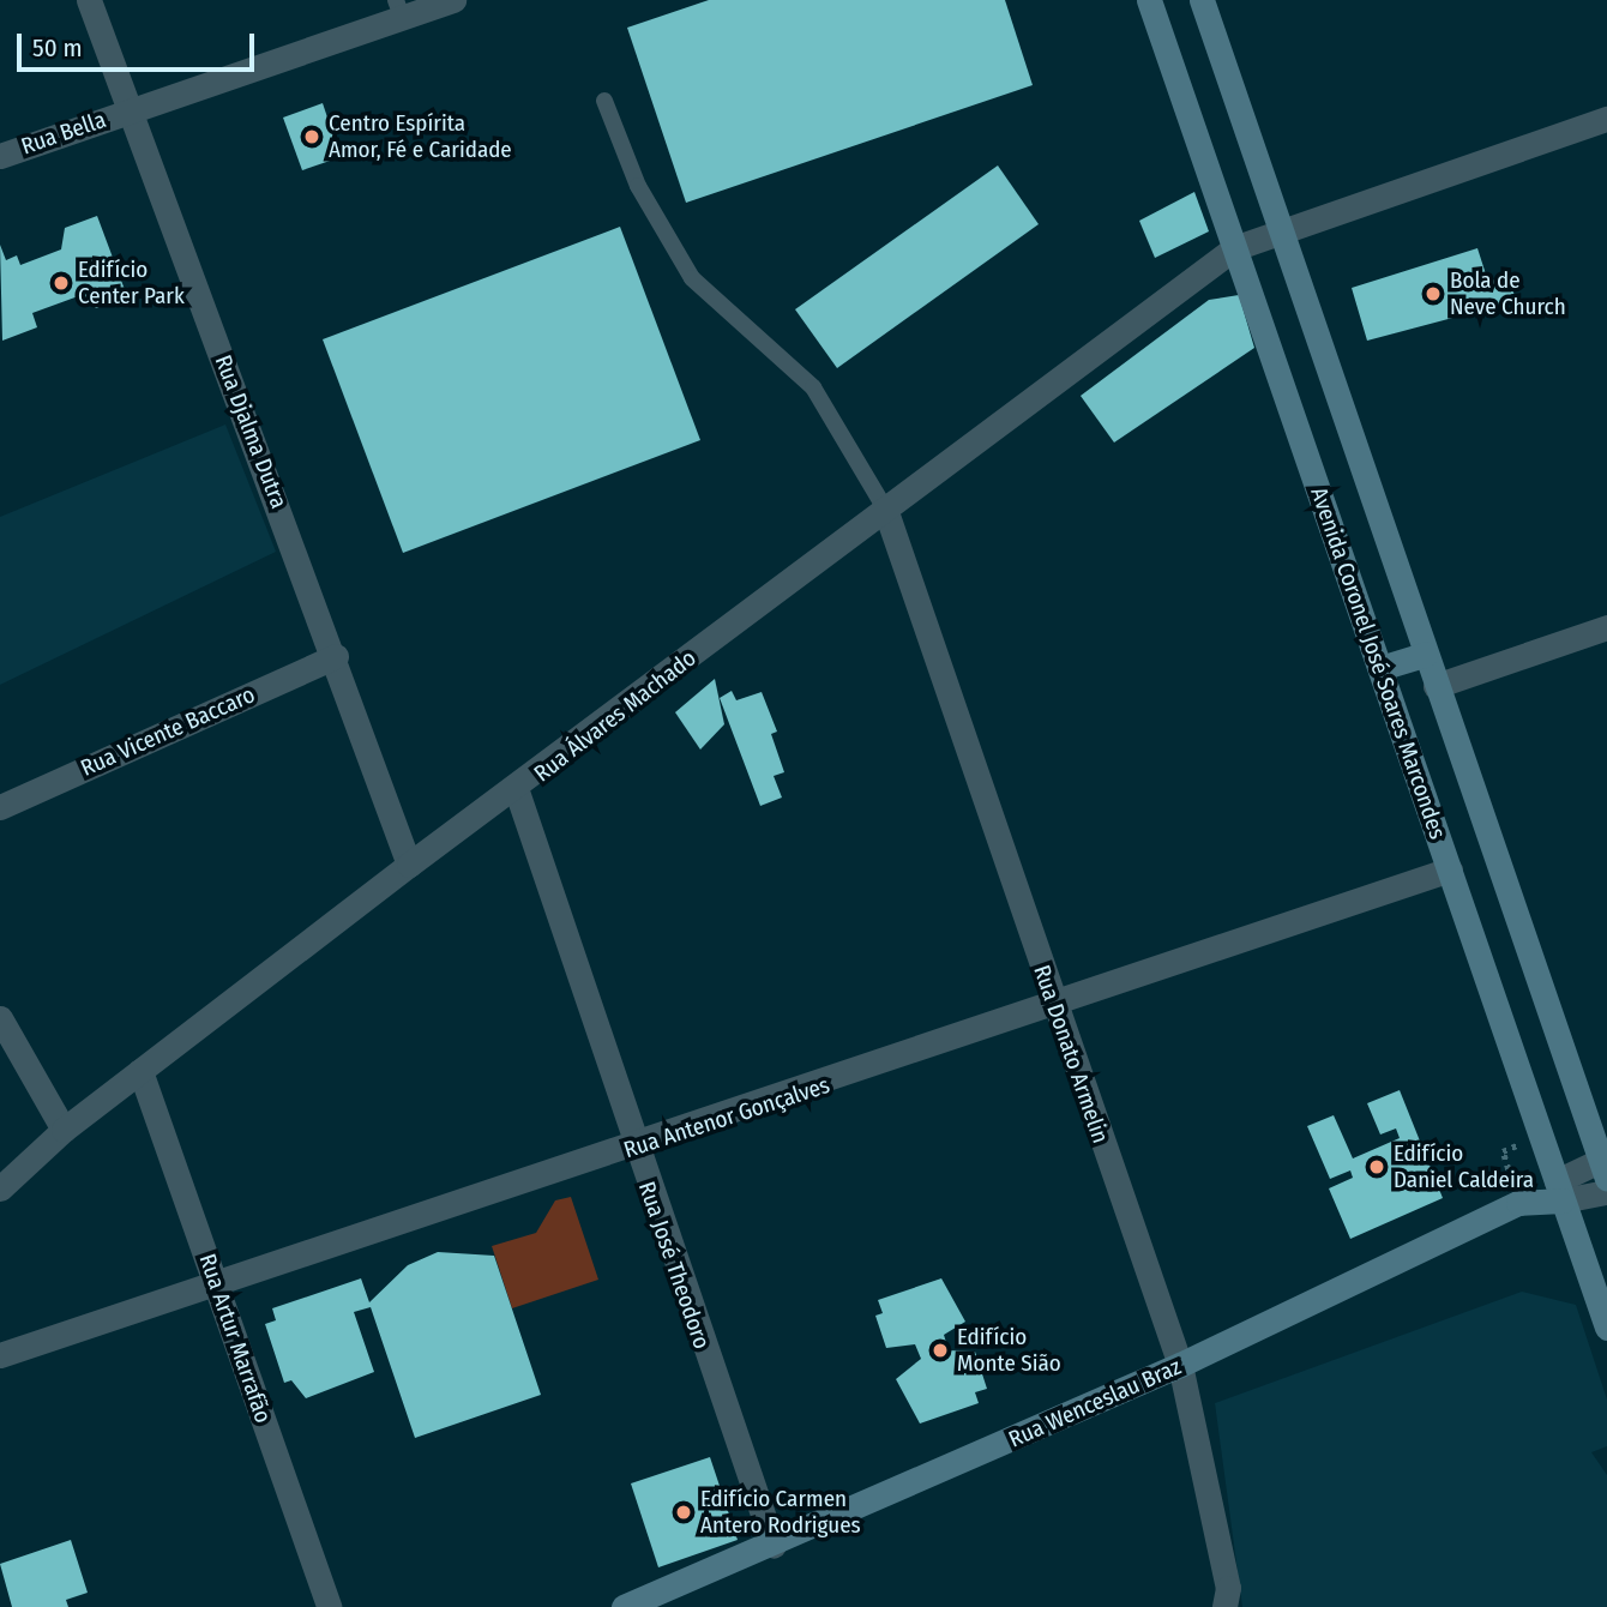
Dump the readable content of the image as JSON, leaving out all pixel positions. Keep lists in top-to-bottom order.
{
  "streets": {
    "main road": ["Avenida Coronel José Soares Marcondes", "Rua Wenceslau Braz"],
    "street": [
      "Rua Bella",
      "Rua Djalma Dutra",
      "Rua Álvares Machado",
      "Rua Vicente Baccaro",
      "Rua Donato Armelin",
      "Rua Antenor Gonçalves",
      "Rua José Theodoro",
      "Rua Artur Marrafão"
    ]
  },
  "crossings": [
    ["Rua Bella", "Rua Djalma Dutra"],
    ["Rua Djalma Dutra", "Rua Álvares Machado"],
    ["Rua Djalma Dutra", "Rua Vicente Baccaro"],
    ["Avenida Coronel José Soares Marcondes", "Rua Álvares Machado"],
    ["Avenida Coronel José Soares Marcondes", "Rua Antenor Gonçalves"],
    ["Avenida Coronel José Soares Marcondes", "Rua Wenceslau Braz"],
    ["Rua Álvares Machado", "Rua Donato Armelin"],
    ["Rua Álvares Machado", "Rua José Theodoro"],
    ["Rua Álvares Machado", "Rua Artur Marrafão"],
    ["Rua Donato Armelin", "Rua Antenor Gonçalves"],
    ["Rua Donato Armelin", "Rua Wenceslau Braz"],
    ["Rua Antenor Gonçalves", "Rua José Theodoro"],
    ["Rua Antenor Gonçalves", "Rua Artur Marrafão"],
    ["Rua José Theodoro", "Rua Wenceslau Braz"]
  ],
  "places": [
    "Centro Espírita Amor, Fé e Caridade",
    "Edifício Center Park",
    "Bola de Neve Church",
    "Edifício Daniel Caldeira",
    "Edifício Monte Sião",
    "Edifício Carmen Antero Rodrigues"
  ],
  "scale_bar": "50 m"
}
